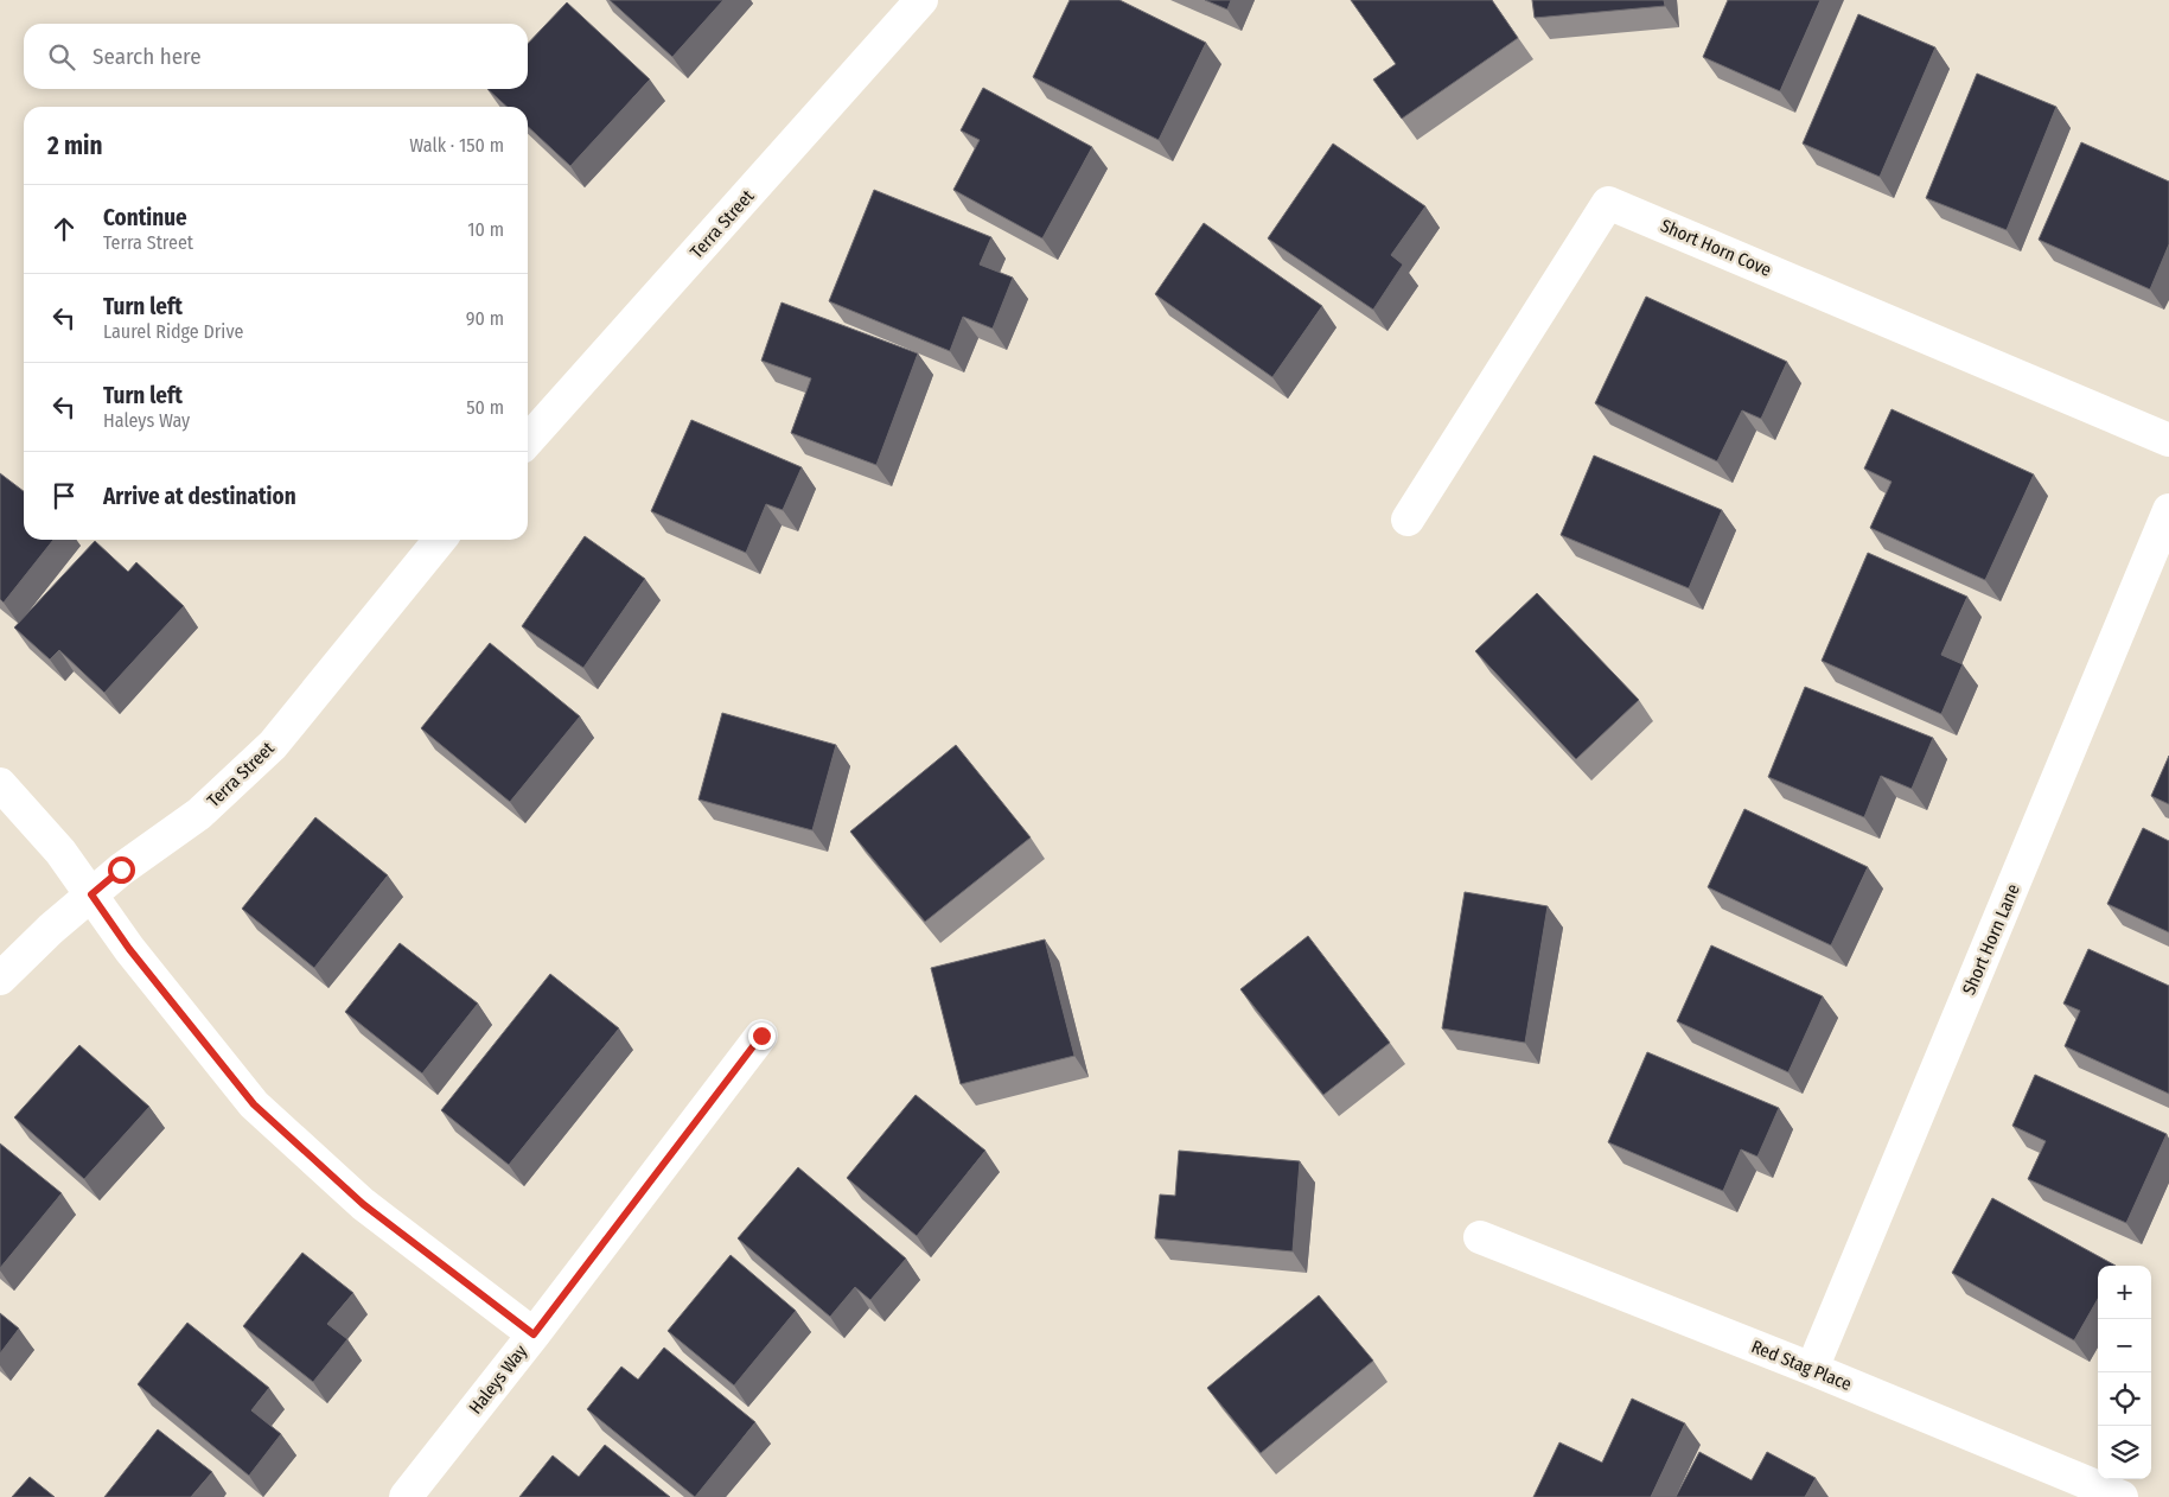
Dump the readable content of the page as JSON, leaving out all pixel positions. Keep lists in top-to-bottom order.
{
  "streets": {
    "street": [
      "Terra Street",
      "Short Horn Cove",
      "Short Horn Lane",
      "Red Stag Place",
      "Haleys Way"
    ]
  },
  "crossings": [
    ["Short Horn Lane", "Red Stag Place"]
  ],
  "page": {
    "search": "Search here",
    "heading": ["2 min", "Walk · 150 m"],
    "list": [
      ["Continue", "Terra Street", "10 m"],
      ["Turn left", "Laurel Ridge Drive", "90 m"],
      ["Turn left", "Haleys Way", "50 m"],
      "Arrive at destination"
    ],
    "map_buttons": ["+", "−"]
  }
}
